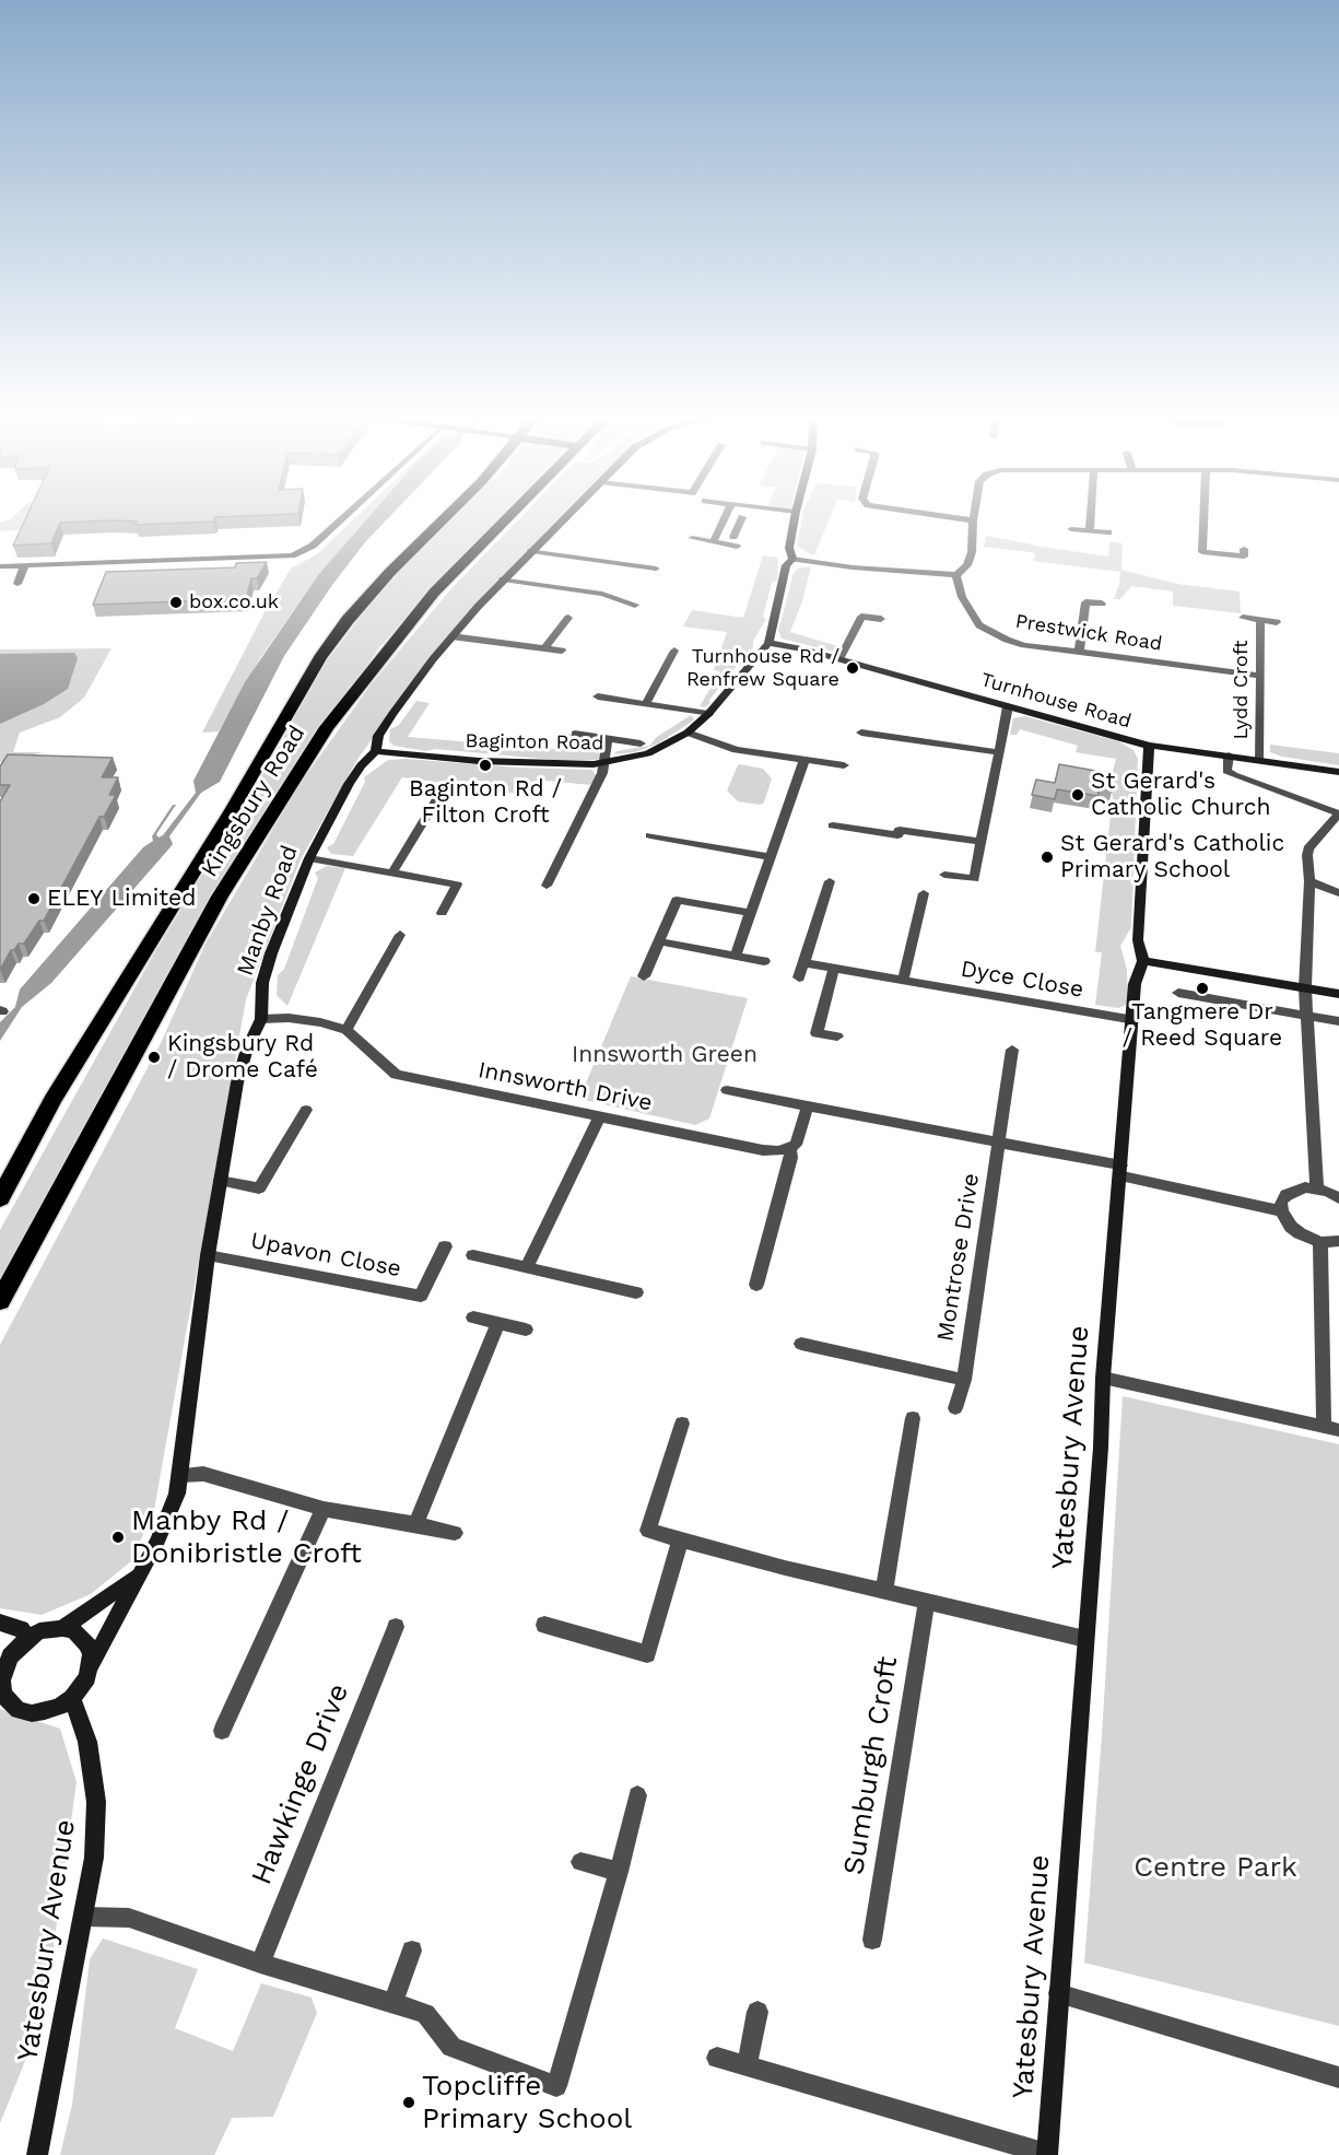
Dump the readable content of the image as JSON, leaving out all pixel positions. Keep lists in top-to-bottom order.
{
  "streets": {
    "highway": ["Kingsbury Road"],
    "street": [
      "Prestwick Road",
      "Lydd Croft",
      "Turnhouse Road",
      "Baginton Road",
      "Manby Road",
      "Dyce Close",
      "Innsworth Drive",
      "Upavon Close",
      "Montrose Drive",
      "Yatesbury Avenue",
      "Sumburgh Croft",
      "Hawkinge Drive"
    ]
  },
  "crossings": [
    ["Prestwick Road", "Lydd Croft"],
    ["Lydd Croft", "Turnhouse Road"],
    ["Turnhouse Road", "Baginton Road"],
    ["Turnhouse Road", "Yatesbury Avenue"],
    ["Baginton Road", "Manby Road"],
    ["Manby Road", "Innsworth Drive"],
    ["Manby Road", "Upavon Close"],
    ["Manby Road", "Yatesbury Avenue"],
    ["Dyce Close", "Yatesbury Avenue"]
  ],
  "parks": ["Innsworth Green", "Centre Park"],
  "places": [
    "box.co.uk",
    "Turnhouse Rd / Renfrew Square",
    "Baginton Rd / Filton Croft",
    "St Gerard's Catholic Church",
    "St Gerard's Catholic Primary School",
    "ELEY Limited",
    "Tangmere Dr / Reed Square",
    "Kingsbury Rd / Drome Café",
    "Manby Rd / Donibristle Croft",
    "Topcliffe Primary School"
  ]
}
